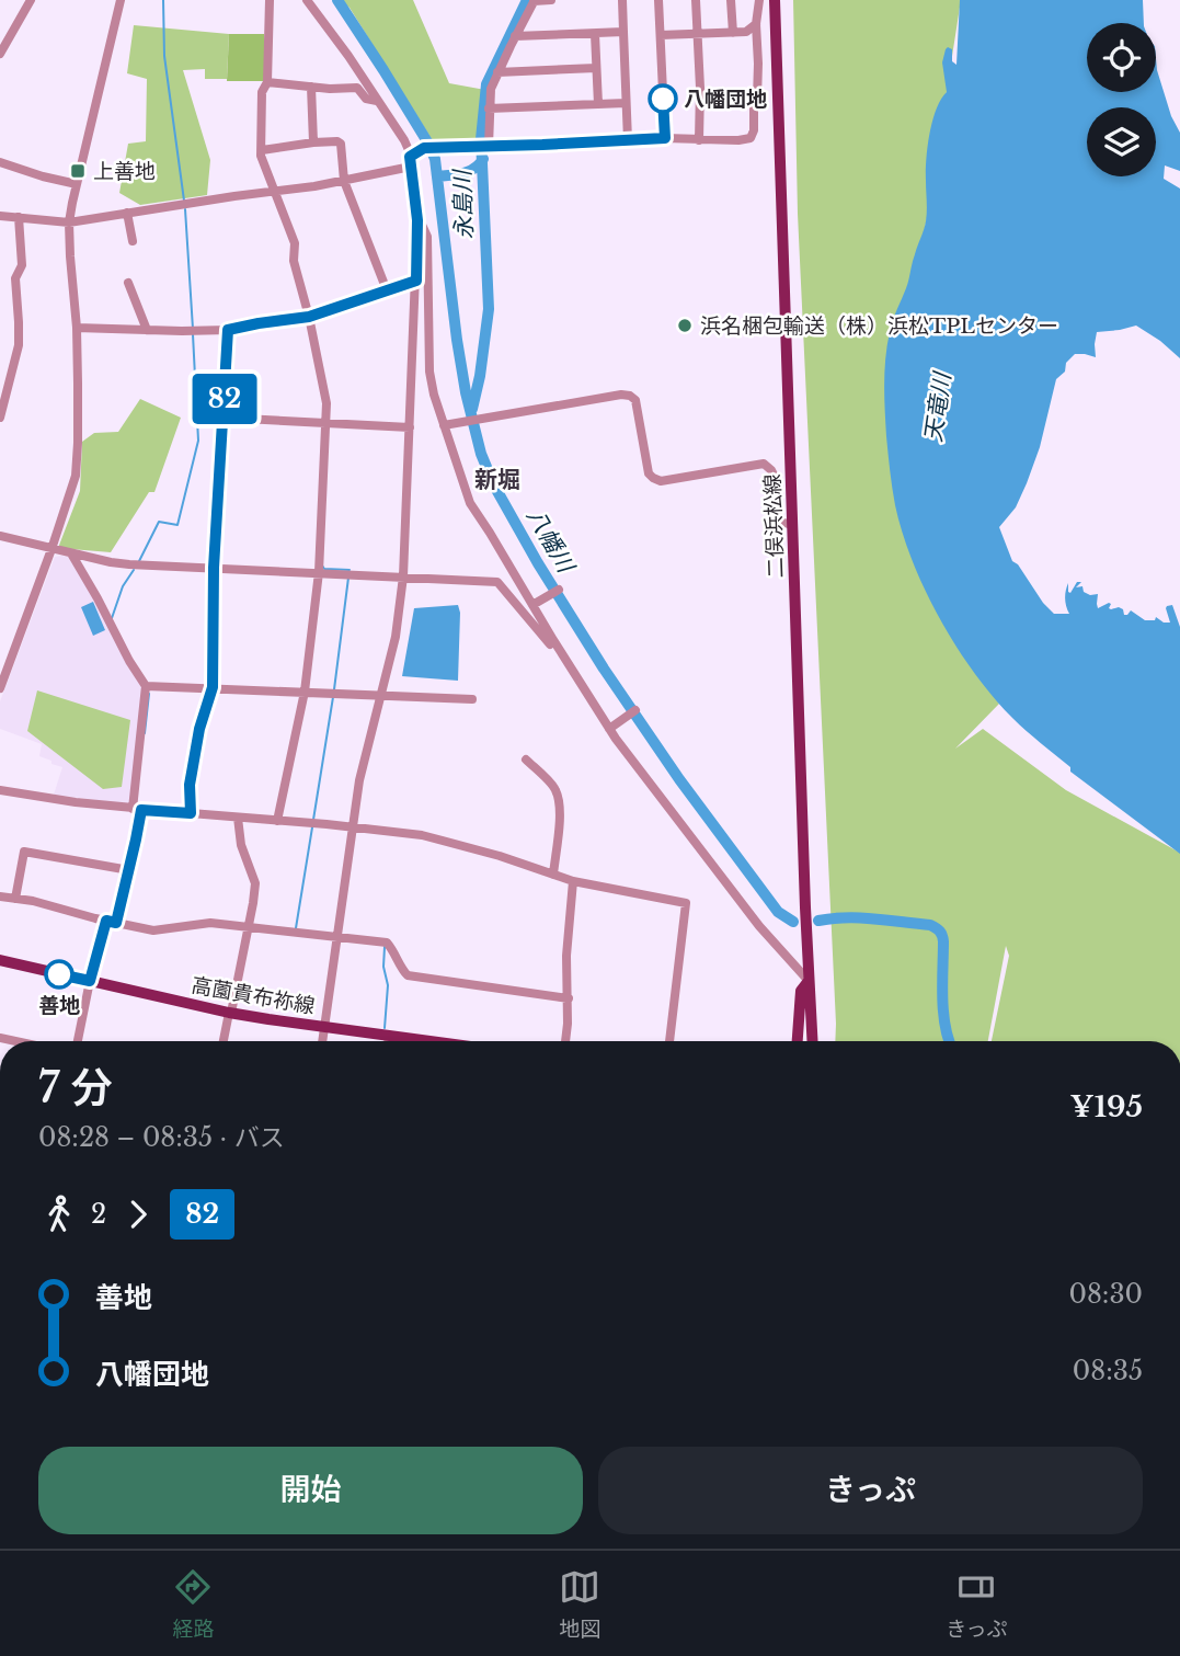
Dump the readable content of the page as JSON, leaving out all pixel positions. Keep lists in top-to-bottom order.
{
  "streets": {
    "main road": ["二俣浜松線", "高薗貴布祢線"]
  },
  "districts": ["新堀"],
  "water": ["永島川", "天竜川", "八幡川"],
  "places": {
    "other": ["八幡団地", "浜名梱包輸送（株）浜松TPLセンター", "善地"],
    "transit": ["上善地"]
  },
  "lines": ["bus line 82"],
  "page": {
    "on_map": "82",
    "heading": ["7 分", "08:28 – 08:35 · バス", "¥195"],
    "legs": ["2", "82"],
    "list": [
      {
        "name": "善地",
        "value": "08:30"
      },
      {
        "name": "八幡団地",
        "value": "08:35"
      }
    ],
    "buttons": ["開始", "きっぷ"],
    "tabs": ["経路", "地図", "きっぷ"]
  }
}
